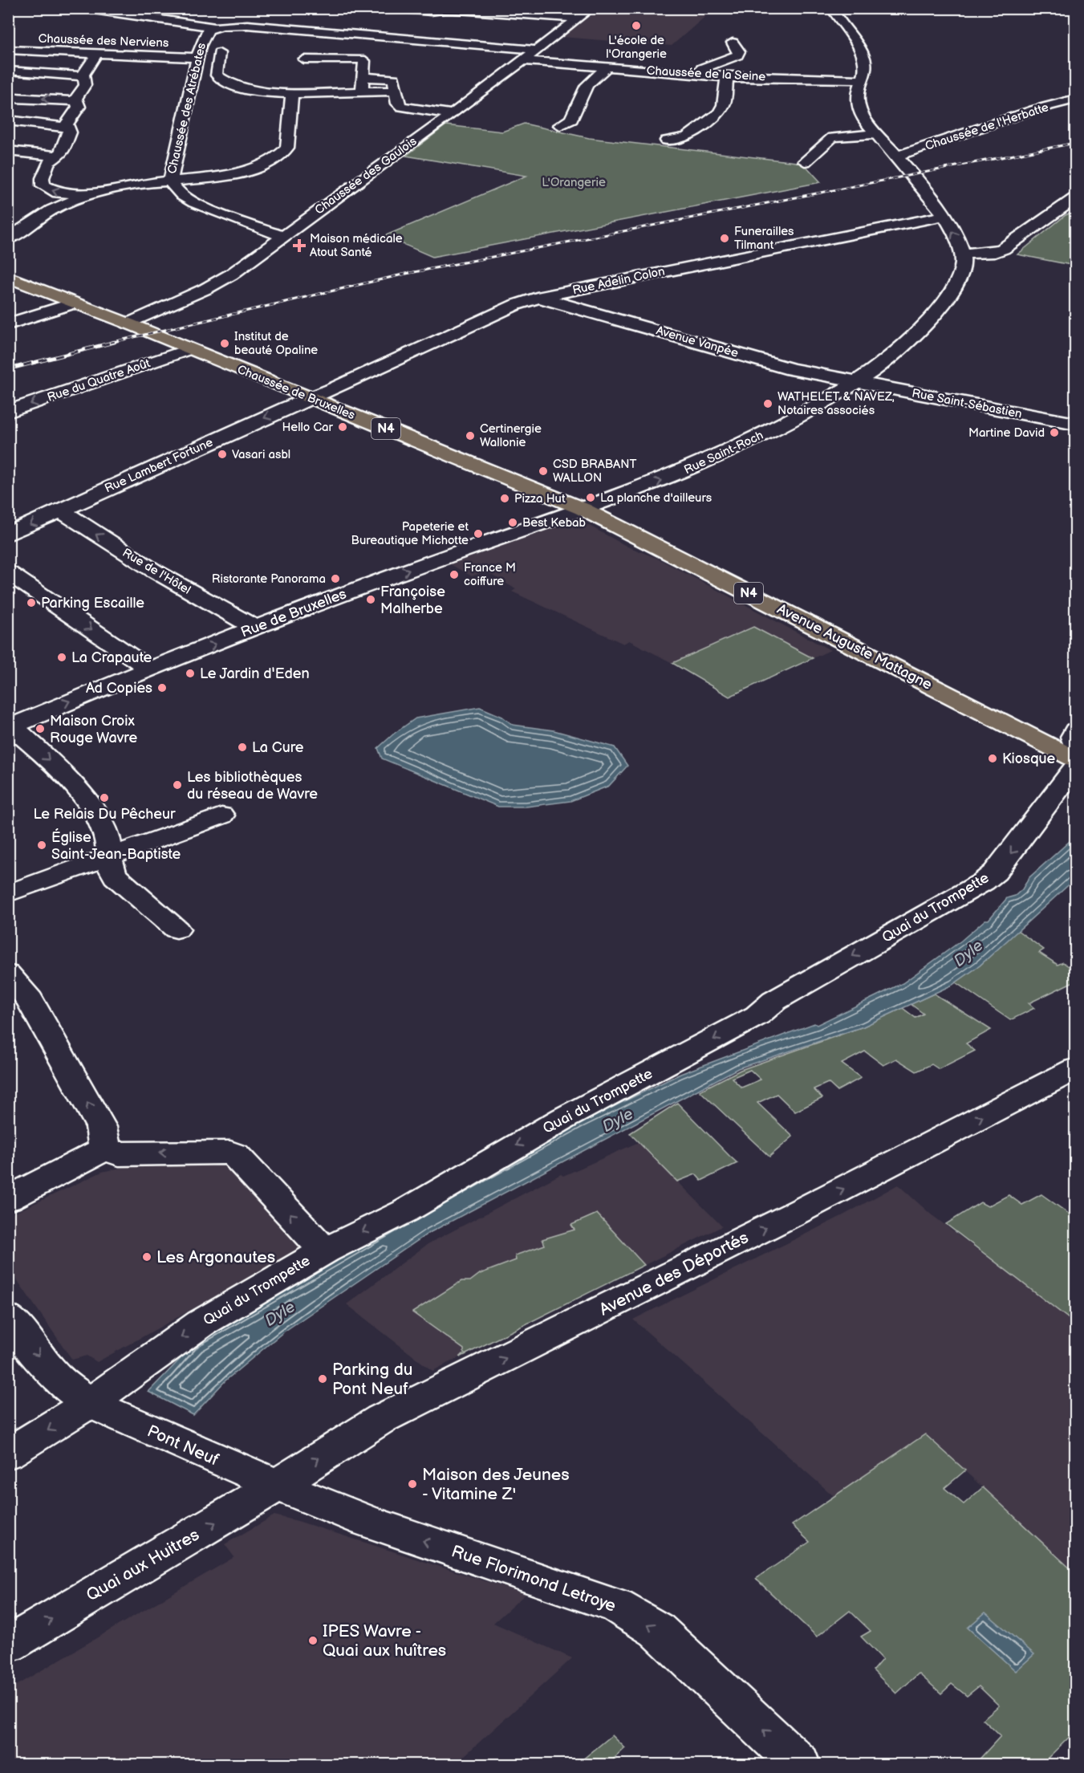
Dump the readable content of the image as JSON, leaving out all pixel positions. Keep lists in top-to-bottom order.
{
  "streets": {
    "main road": ["Chaussée de Bruxelles", "N4", "Avenue Auguste Mattagne"],
    "street": [
      "Chaussée des Nerviens",
      "Chaussée de la Seine",
      "Chaussée des Atrébates",
      "Chaussée de l'Herbatte",
      "Chaussée des Gaulois",
      "Rue Adelin Colon",
      "Avenue Vanpée",
      "Rue du Quatre Août",
      "Rue Saint-Sébastien",
      "Rue Saint-Roch",
      "Rue Lambert Fortune",
      "Rue de l'Hôtel",
      "Rue de Bruxelles",
      "Quai du Trompette",
      "Avenue des Déportés",
      "Pont Neuf",
      "Quai aux Huitres",
      "Rue Florimond Letroye"
    ]
  },
  "crossings": [
    ["Chaussée des Nerviens", "Chaussée des Atrébates"],
    ["Chaussée de la Seine", "Chaussée des Gaulois"],
    ["Chaussée des Atrébates", "Chaussée des Gaulois"],
    ["Chaussée des Gaulois", "Chaussée de Bruxelles"],
    ["Rue Adelin Colon", "Avenue Vanpée"],
    ["Rue Adelin Colon", "Chaussée de Bruxelles"],
    ["Rue Adelin Colon", "Rue Lambert Fortune"],
    ["Avenue Vanpée", "Rue Saint-Sébastien"],
    ["Avenue Vanpée", "Rue Saint-Roch"],
    ["Rue du Quatre Août", "Chaussée de Bruxelles"],
    ["Chaussée de Bruxelles", "Rue Saint-Roch"],
    ["Chaussée de Bruxelles", "Rue Lambert Fortune"],
    ["Chaussée de Bruxelles", "Rue de Bruxelles"],
    ["Chaussée de Bruxelles", "Avenue Auguste Mattagne"],
    ["Rue Saint-Sébastien", "Rue Saint-Roch"],
    ["Rue Saint-Roch", "Rue de Bruxelles"],
    ["Rue Saint-Roch", "Avenue Auguste Mattagne"],
    ["Rue Lambert Fortune", "Rue de l'Hôtel"],
    ["Rue de l'Hôtel", "Rue de Bruxelles"],
    ["Rue de Bruxelles", "Avenue Auguste Mattagne"],
    ["Quai du Trompette", "Pont Neuf"],
    ["Avenue des Déportés", "Pont Neuf"],
    ["Avenue des Déportés", "Quai aux Huitres"],
    ["Avenue des Déportés", "Rue Florimond Letroye"],
    ["Pont Neuf", "Quai aux Huitres"],
    ["Pont Neuf", "Rue Florimond Letroye"],
    ["Quai aux Huitres", "Rue Florimond Letroye"]
  ],
  "one_way": [
    "Rue Saint-Roch",
    "Rue Lambert Fortune",
    "Rue de Bruxelles",
    "Quai du Trompette",
    "Avenue des Déportés",
    "Pont Neuf",
    "Quai aux Huitres",
    "Rue Florimond Letroye"
  ],
  "water": ["Dyle"],
  "parks": ["L'Orangerie"],
  "places": {
    "other": [
      "L'école de l'Orangerie",
      "Funerailles Tilmant",
      "Institut de beauté Opaline",
      "WATHELET & NAVEZ, Notaires associés",
      "Hello Car",
      "Martine David",
      "Certinergie Wallonie",
      "Vasari asbl",
      "CSD BRABANT WALLON",
      "La planche d'ailleurs",
      "Pizza Hut",
      "Best Kebab",
      "Papeterie et Bureautique Michotte",
      "France M coiffure",
      "Ristorante Panorama",
      "Françoise Malherbe",
      "Parking Escaille",
      "La Crapaute",
      "Le Jardin d'Eden",
      "Ad Copies",
      "Maison Croix Rouge Wavre",
      "La Cure",
      "Kiosque",
      "Les bibliothèques du réseau de Wavre",
      "Le Relais Du Pêcheur",
      "Église Saint-Jean-Baptiste",
      "Les Argonautes",
      "Parking du Pont Neuf",
      "Maison des Jeunes - Vitamine Z'",
      "IPES Wavre - Quai aux huîtres"
    ],
    "health": ["Maison médicale Atout Santé"]
  }
}
